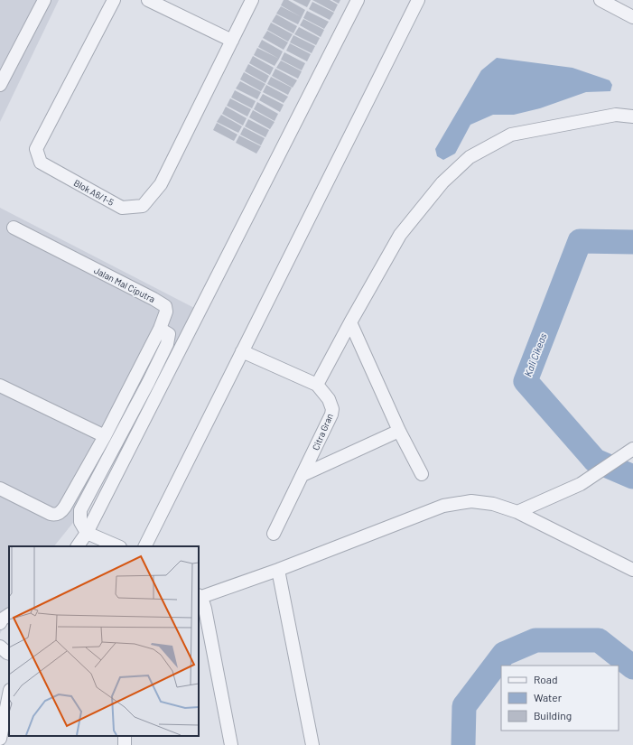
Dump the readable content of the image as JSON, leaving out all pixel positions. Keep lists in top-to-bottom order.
{
  "streets": {
    "street": ["Blok A6/1-5", "Jalan Mal Ciputra", "Citra Gran"]
  },
  "water": ["Kali Cikeas"],
  "legend": ["Road", "Water", "Building"]
}
